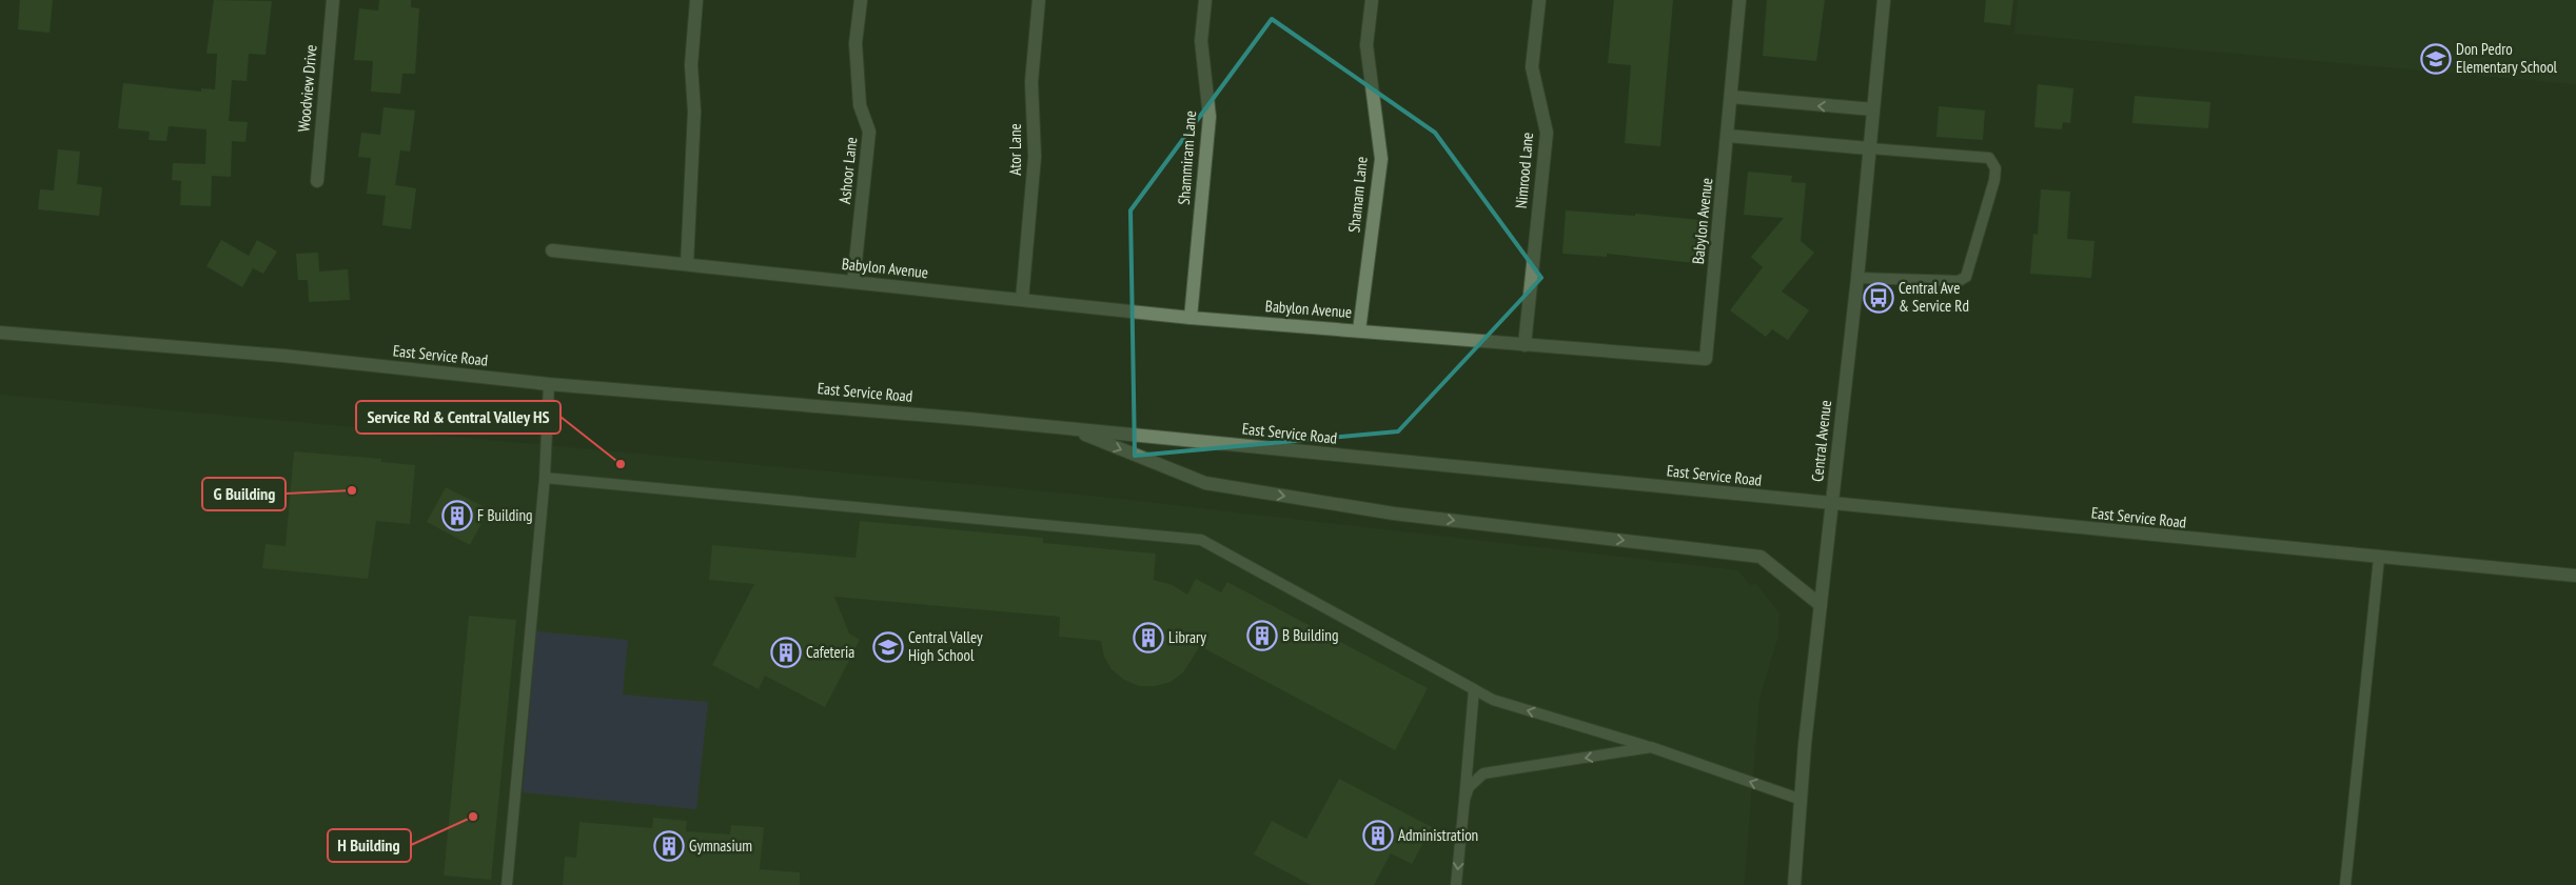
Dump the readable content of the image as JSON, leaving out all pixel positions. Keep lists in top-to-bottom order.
{
  "streets": {
    "street": [
      "Woodview Drive",
      "Ator Lane",
      "Shammiram Lane",
      "Ashoor Lane",
      "Nimrood Lane",
      "Shamam Lane",
      "Babylon Avenue",
      "East Service Road",
      "Central Avenue"
    ]
  },
  "crossings": [
    ["Ator Lane", "Babylon Avenue"],
    ["Shammiram Lane", "Babylon Avenue"],
    ["Ashoor Lane", "Babylon Avenue"],
    ["Nimrood Lane", "Babylon Avenue"],
    ["Shamam Lane", "Babylon Avenue"],
    ["East Service Road", "Central Avenue"]
  ],
  "places": {
    "school or university": ["Don Pedro Elementary School", "Central Valley High School"],
    "bus stop": ["Central Ave & Service Rd"],
    "other": ["Service Rd & Central Valley HS", "G Building", "H Building"],
    "building": [
      "F Building",
      "B Building",
      "Library",
      "Cafeteria",
      "Administration",
      "Gymnasium"
    ]
  }
}
